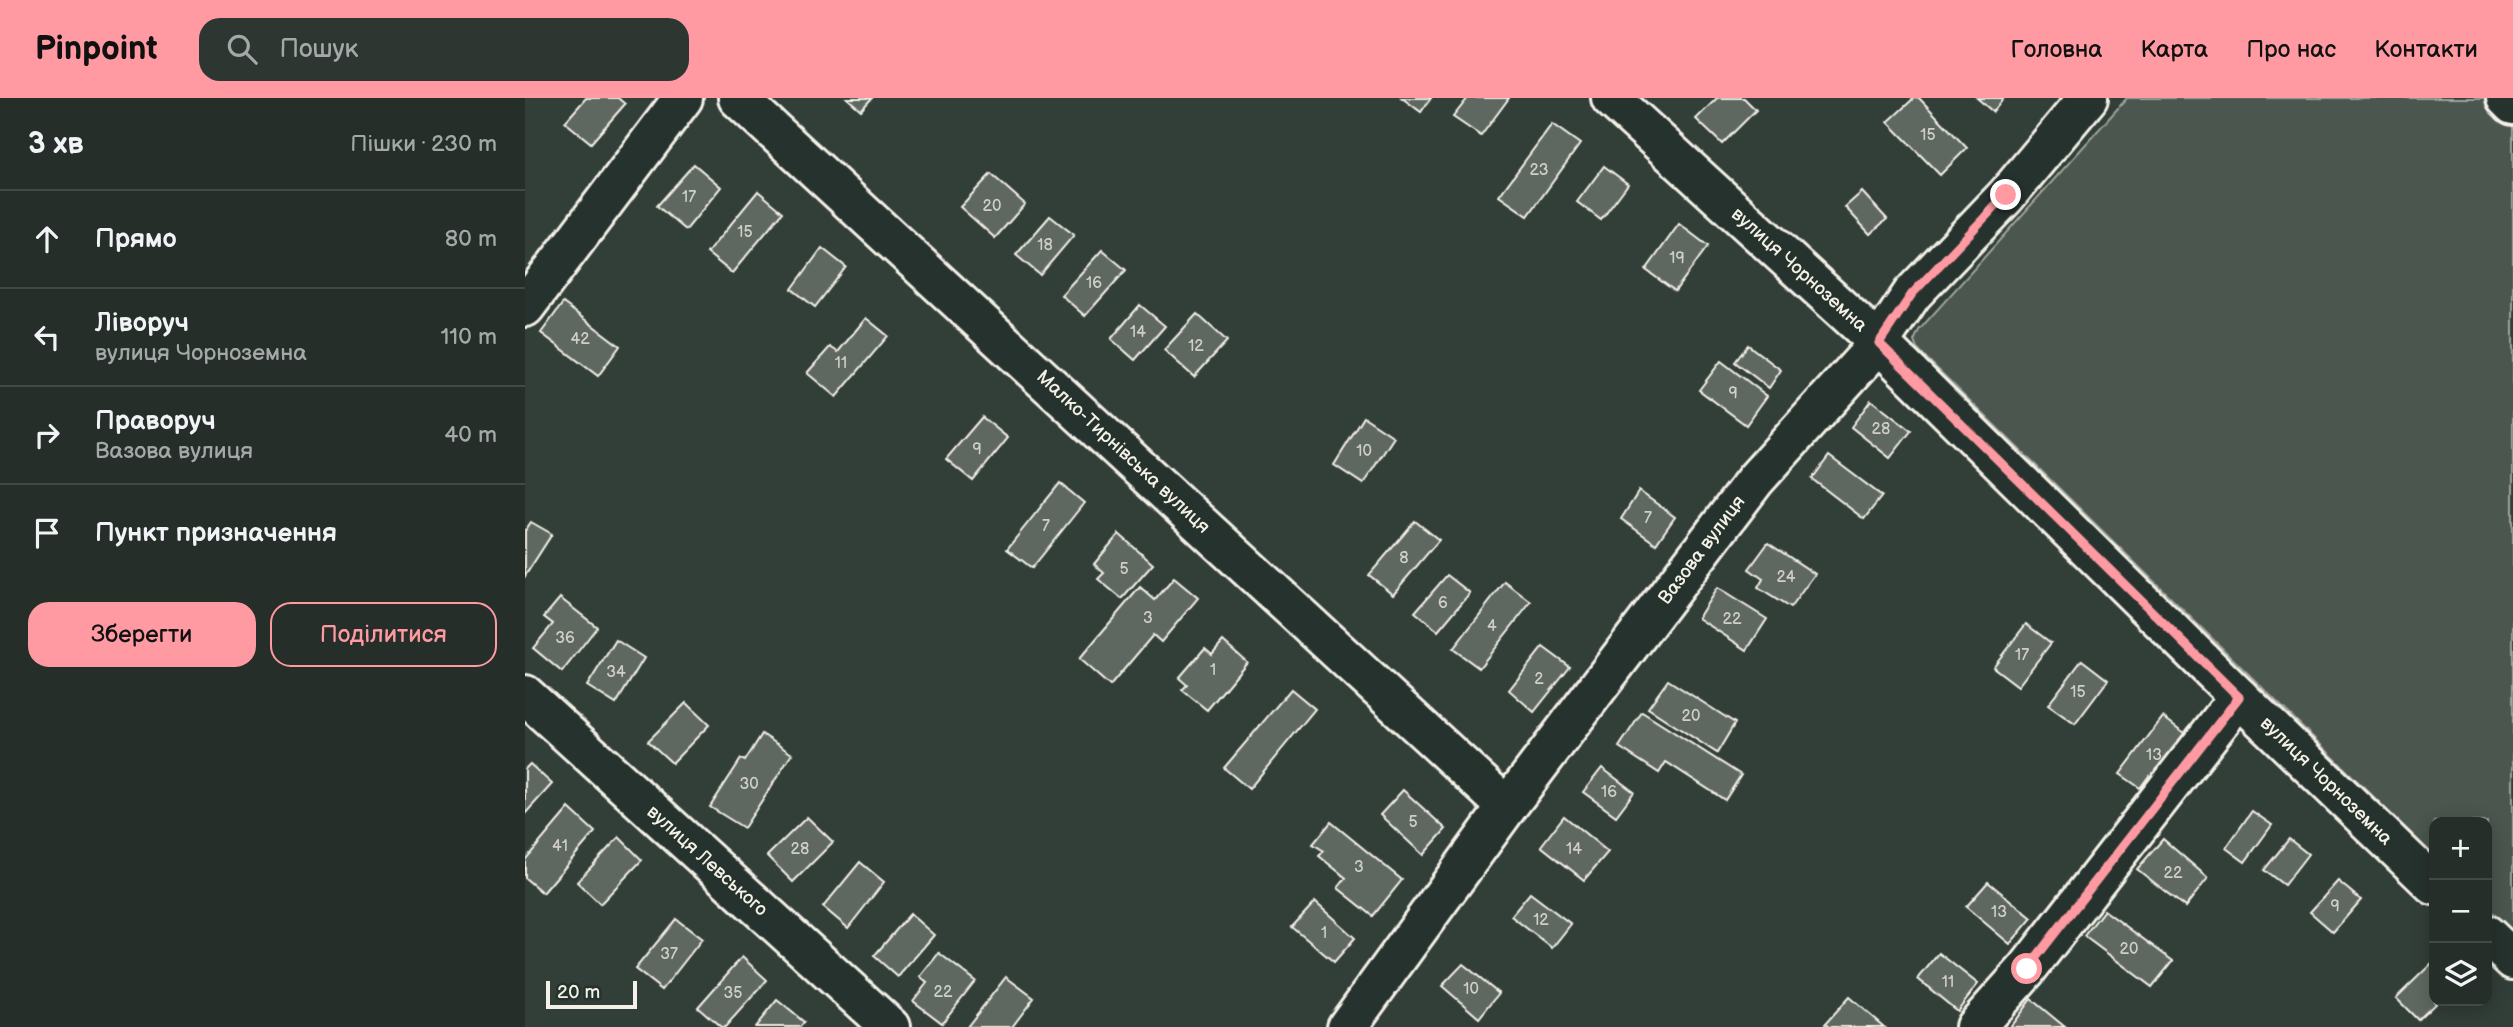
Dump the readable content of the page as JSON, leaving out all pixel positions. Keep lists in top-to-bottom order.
{
  "streets": {
    "street": [
      "вулиця Чорноземна",
      "Малко-Тирнівська вулиця",
      "Вазова вулиця",
      "вулиця Левського"
    ]
  },
  "crossings": [
    ["вулиця Чорноземна", "Вазова вулиця"],
    ["Малко-Тирнівська вулиця", "Вазова вулиця"]
  ],
  "house_numbers": [
    "15",
    "23",
    "17",
    "20",
    "15",
    "18",
    "19",
    "16",
    "14",
    "42",
    "12",
    "11",
    "9",
    "28",
    "9",
    "10",
    "7",
    "7",
    "8",
    "5",
    "24",
    "6",
    "3",
    "22",
    "4",
    "36",
    "17",
    "1",
    "34",
    "2",
    "15",
    "20",
    "13",
    "30",
    "16",
    "5",
    "41",
    "28",
    "14",
    "3",
    "22",
    "9",
    "13",
    "12",
    "1",
    "20",
    "37",
    "11",
    "10",
    "22",
    "35"
  ],
  "scale_bar": "20 m",
  "page": {
    "header": "Pinpoint",
    "search": "Пошук",
    "nav": [
      "Головна",
      "Карта",
      "Про нас",
      "Контакти"
    ],
    "heading": ["3 хв", "Пішки · 230 m"],
    "list": [
      ["Прямо", "80 m"],
      ["Ліворуч", "вулиця Чорноземна", "110 m"],
      ["Праворуч", "Вазова вулиця", "40 m"],
      "Пункт призначення"
    ],
    "buttons": ["Зберегти", "Поділитися"],
    "map_buttons": ["+", "−"],
    "scale": "20 m"
  }
}
